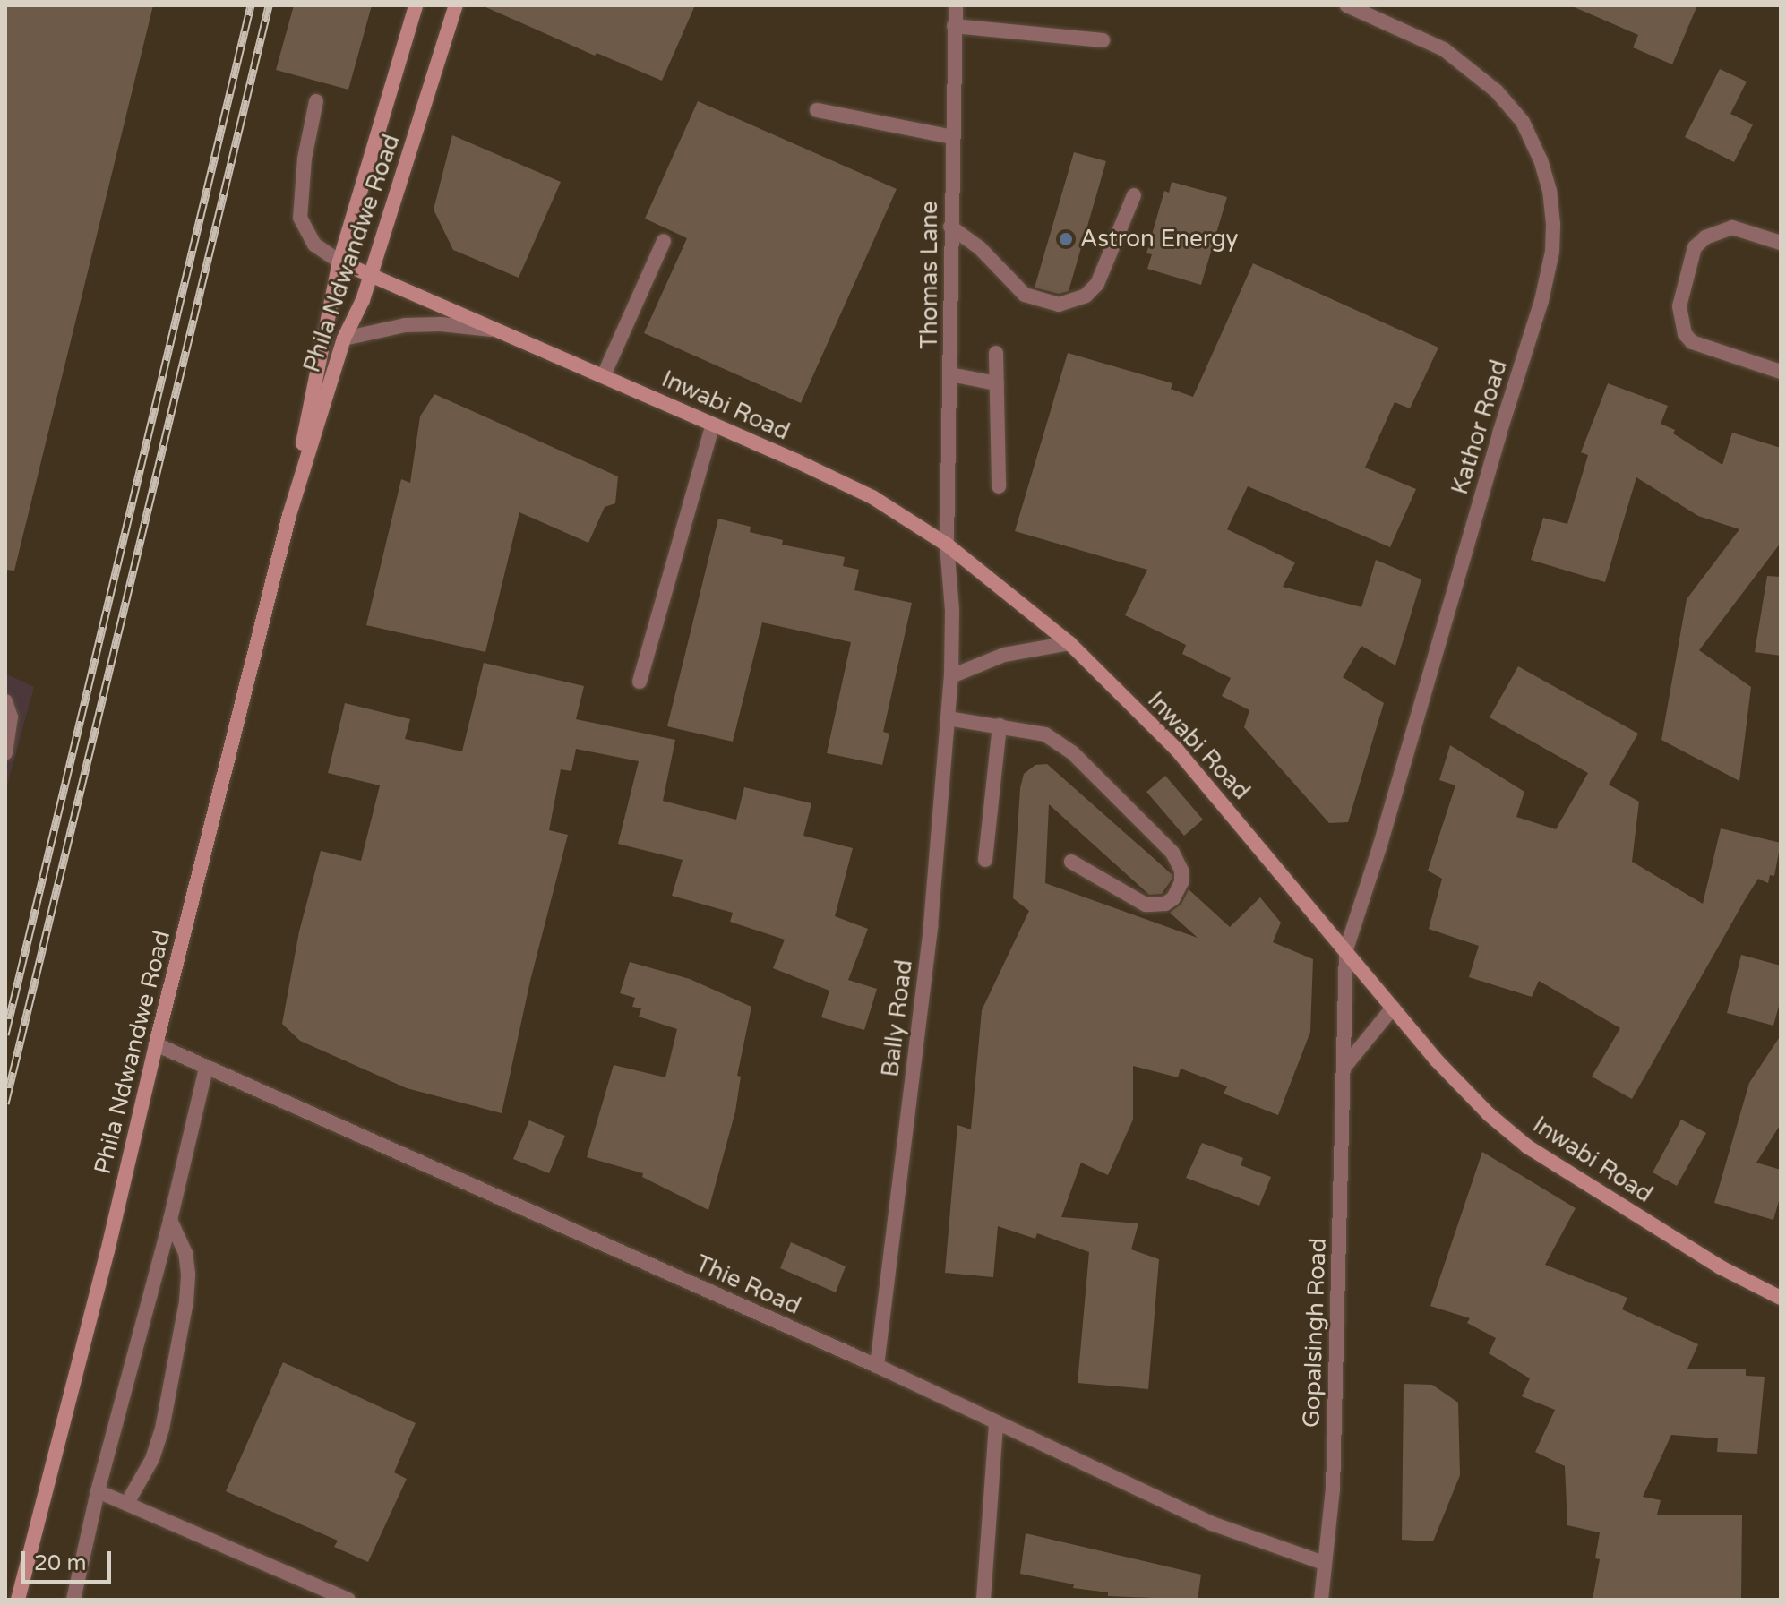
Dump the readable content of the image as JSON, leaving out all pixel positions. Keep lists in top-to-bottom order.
{
  "streets": {
    "street": [
      "Phila Ndwandwe Road",
      "Thomas Lane",
      "Inwabi Road",
      "Kathor Road",
      "Bally Road",
      "Thie Road",
      "Gopalsingh Road"
    ]
  },
  "crossings": [
    ["Phila Ndwandwe Road", "Inwabi Road"],
    ["Phila Ndwandwe Road", "Thie Road"],
    ["Thomas Lane", "Inwabi Road"],
    ["Thomas Lane", "Bally Road"],
    ["Inwabi Road", "Kathor Road"],
    ["Inwabi Road", "Bally Road"],
    ["Inwabi Road", "Gopalsingh Road"],
    ["Kathor Road", "Gopalsingh Road"],
    ["Bally Road", "Thie Road"],
    ["Thie Road", "Gopalsingh Road"]
  ],
  "places": ["Astron Energy"],
  "scale_bar": "20 m"
}
